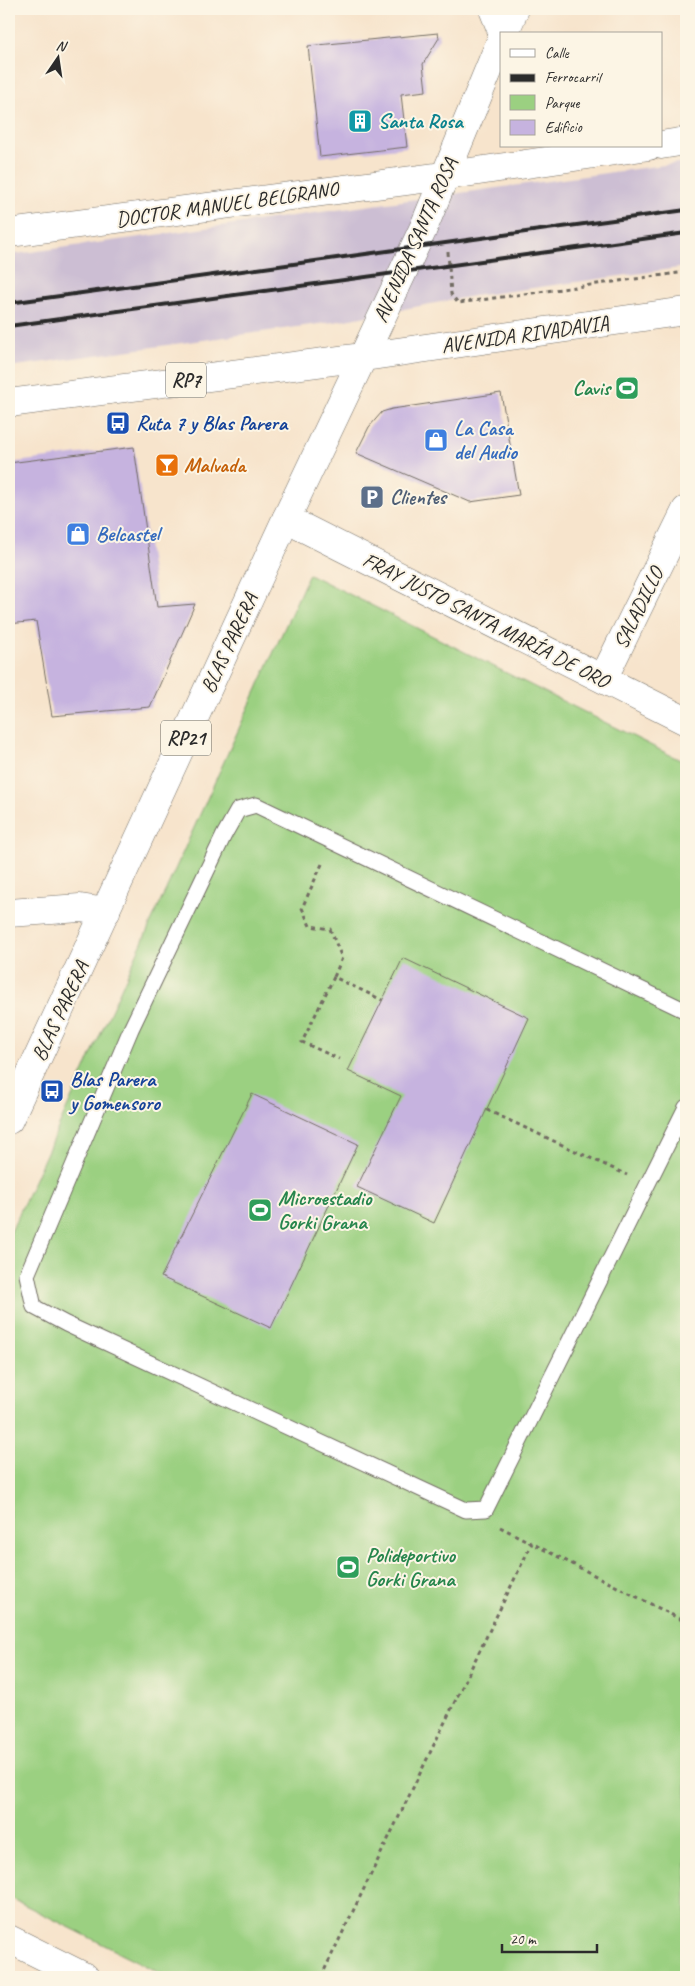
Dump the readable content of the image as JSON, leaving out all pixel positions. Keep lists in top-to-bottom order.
{
  "streets": {
    "street": [
      "DOCTOR MANUEL BELGRANO",
      "AVENIDA SANTA ROSA",
      "AVENIDA RIVADAVIA",
      "RP7",
      "SALADILLO",
      "FRAY JUSTO SANTA MARÍA DE ORO",
      "BLAS PARERA",
      "RP21"
    ]
  },
  "crossings": [
    ["DOCTOR MANUEL BELGRANO", "AVENIDA SANTA ROSA"],
    ["AVENIDA SANTA ROSA", "AVENIDA RIVADAVIA"],
    ["AVENIDA SANTA ROSA", "RP7"],
    ["AVENIDA SANTA ROSA", "BLAS PARERA"],
    ["AVENIDA RIVADAVIA", "RP7"],
    ["AVENIDA RIVADAVIA", "BLAS PARERA"],
    ["RP7", "BLAS PARERA"],
    ["SALADILLO", "FRAY JUSTO SANTA MARÍA DE ORO"],
    ["FRAY JUSTO SANTA MARÍA DE ORO", "BLAS PARERA"]
  ],
  "places": {
    "building": ["Santa Rosa"],
    "sports": ["Cavis", "Microestadio Gorki Grana", "Polideportivo Gorki Grana"],
    "bus stop": ["Ruta 7 y Blas Parera", "Blas Parera y Gomensoro"],
    "shop": ["La Casa del Audio", "Belcastel"],
    "bar": ["Malvada"],
    "parking": ["Clientes"]
  },
  "legend": [
    "Calle",
    "Ferrocarril",
    "Parque",
    "Edificio"
  ],
  "scale_bar": "20 m",
  "north": "top"
}
